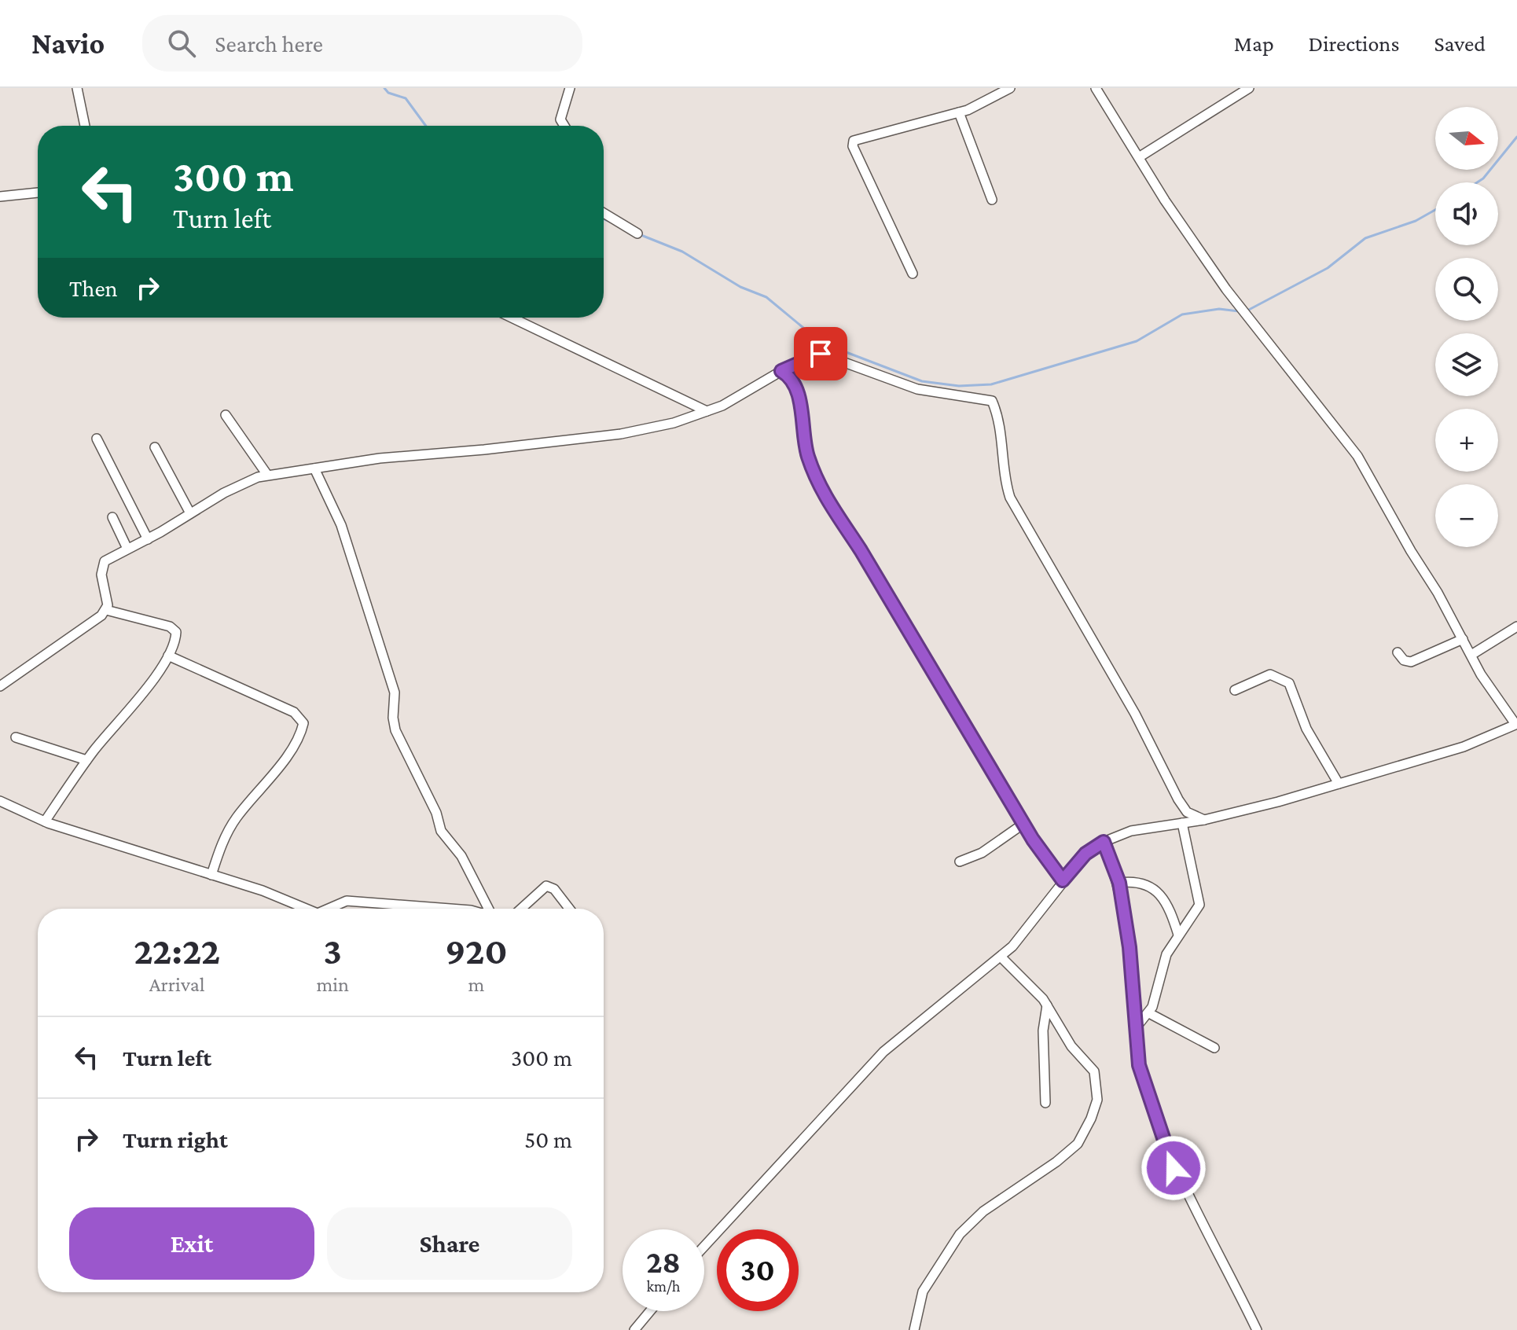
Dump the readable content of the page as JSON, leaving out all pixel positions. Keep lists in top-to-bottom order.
{
  "north": "right",
  "page": {
    "header": "Navio",
    "search": "Search here",
    "nav": ["Map", "Directions", "Saved"],
    "map_buttons": ["+", "−"],
    "turn": ["300 m", "Turn left"],
    "then": "Then",
    "eta": [
      "22:22",
      "Arrival",
      "3",
      "min",
      "920",
      "m"
    ],
    "list": [
      {
        "name": "Turn left",
        "value": "300 m"
      },
      {
        "name": "Turn right",
        "value": "50 m"
      }
    ],
    "buttons": ["Exit", "Share"],
    "speed": "28 km/h",
    "limit": "30"
  }
}
